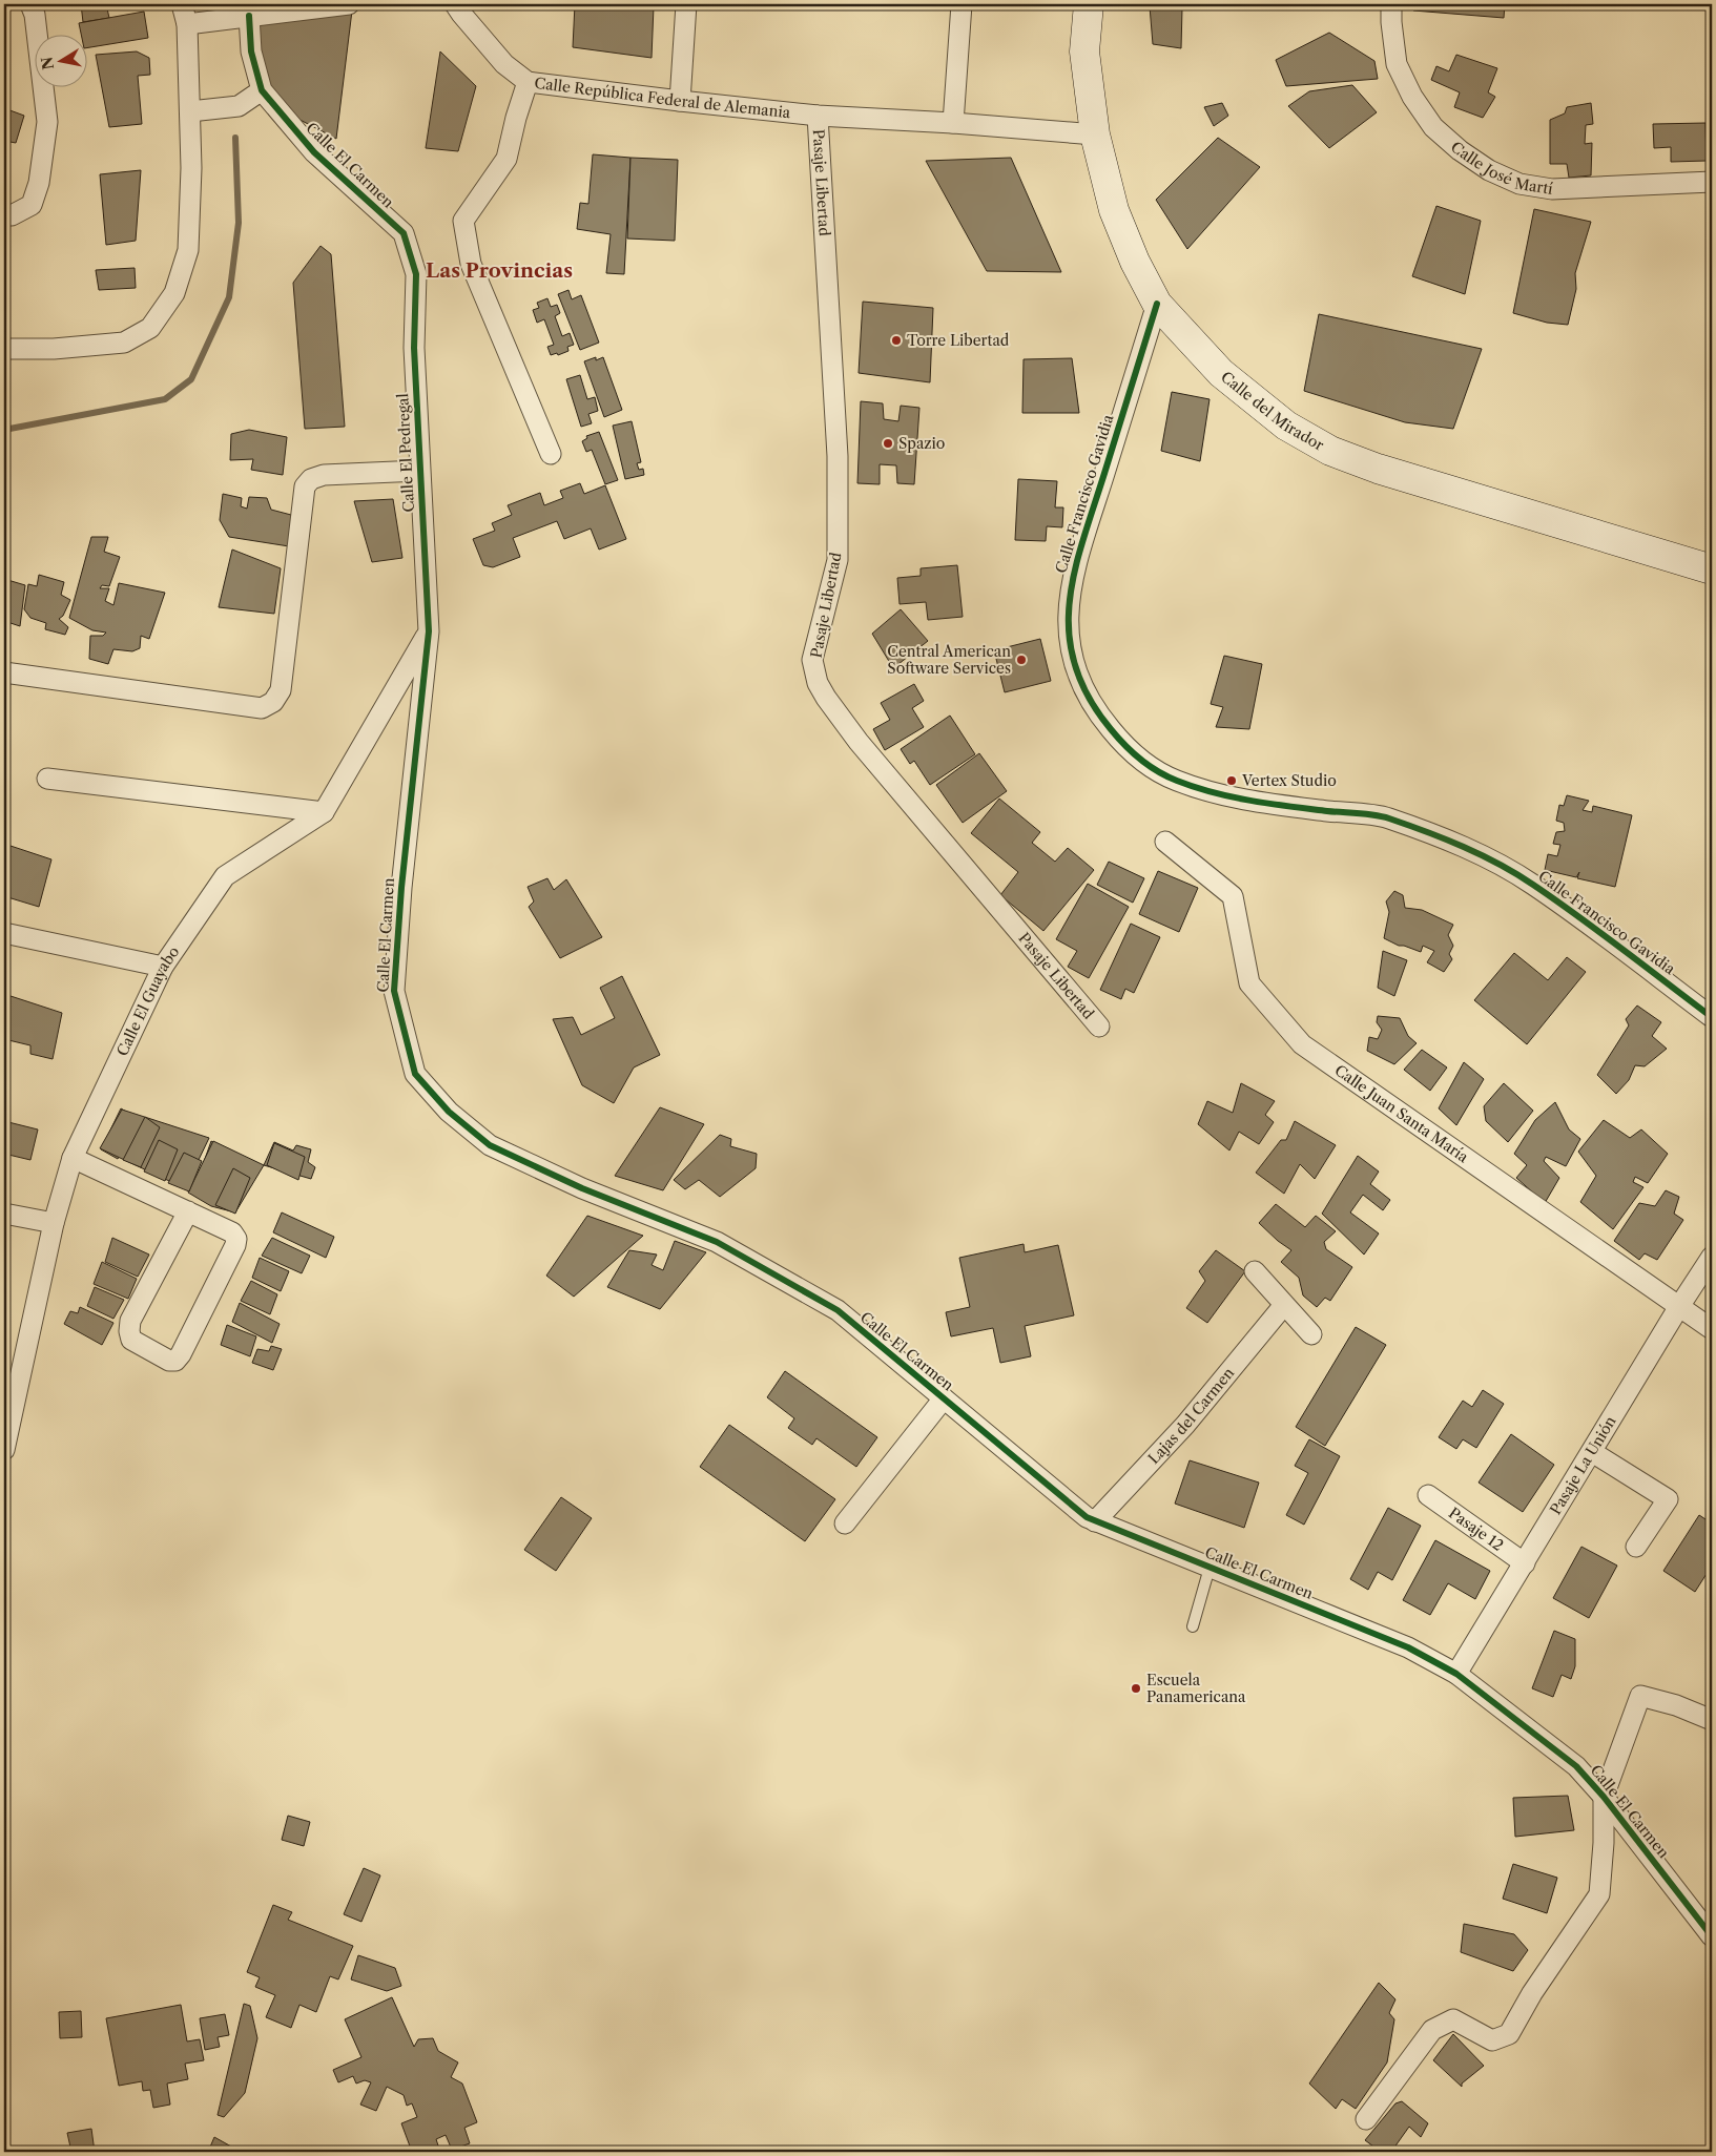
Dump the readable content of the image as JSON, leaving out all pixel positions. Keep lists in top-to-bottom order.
{
  "streets": {
    "street": [
      "Calle República Federal de Alemania",
      "Calle José Martí",
      "Calle El Carmen",
      "Pasaje Libertad",
      "Calle del Mirador",
      "Calle El Pedregal",
      "Calle Francisco Gavidia",
      "Calle El Guayabo",
      "Calle Juan Santa María",
      "Lajas del Carmen",
      "Pasaje La Unión",
      "Pasaje 12"
    ]
  },
  "crossings": [
    ["Calle República Federal de Alemania", "Pasaje Libertad"],
    ["Calle República Federal de Alemania", "Calle del Mirador"],
    ["Calle El Carmen", "Calle El Pedregal"],
    ["Calle El Carmen", "Calle El Guayabo"],
    ["Calle El Carmen", "Lajas del Carmen"],
    ["Calle El Carmen", "Pasaje La Unión"],
    ["Calle del Mirador", "Calle Francisco Gavidia"],
    ["Calle El Pedregal", "Calle El Guayabo"],
    ["Calle Juan Santa María", "Pasaje La Unión"],
    ["Pasaje La Unión", "Pasaje 12"]
  ],
  "districts": ["Las Provincias"],
  "places": [
    "Torre Libertad",
    "Spazio",
    "Central American Software Services",
    "Vertex Studio",
    "Escuela Panamericana"
  ],
  "north": "left"
}
